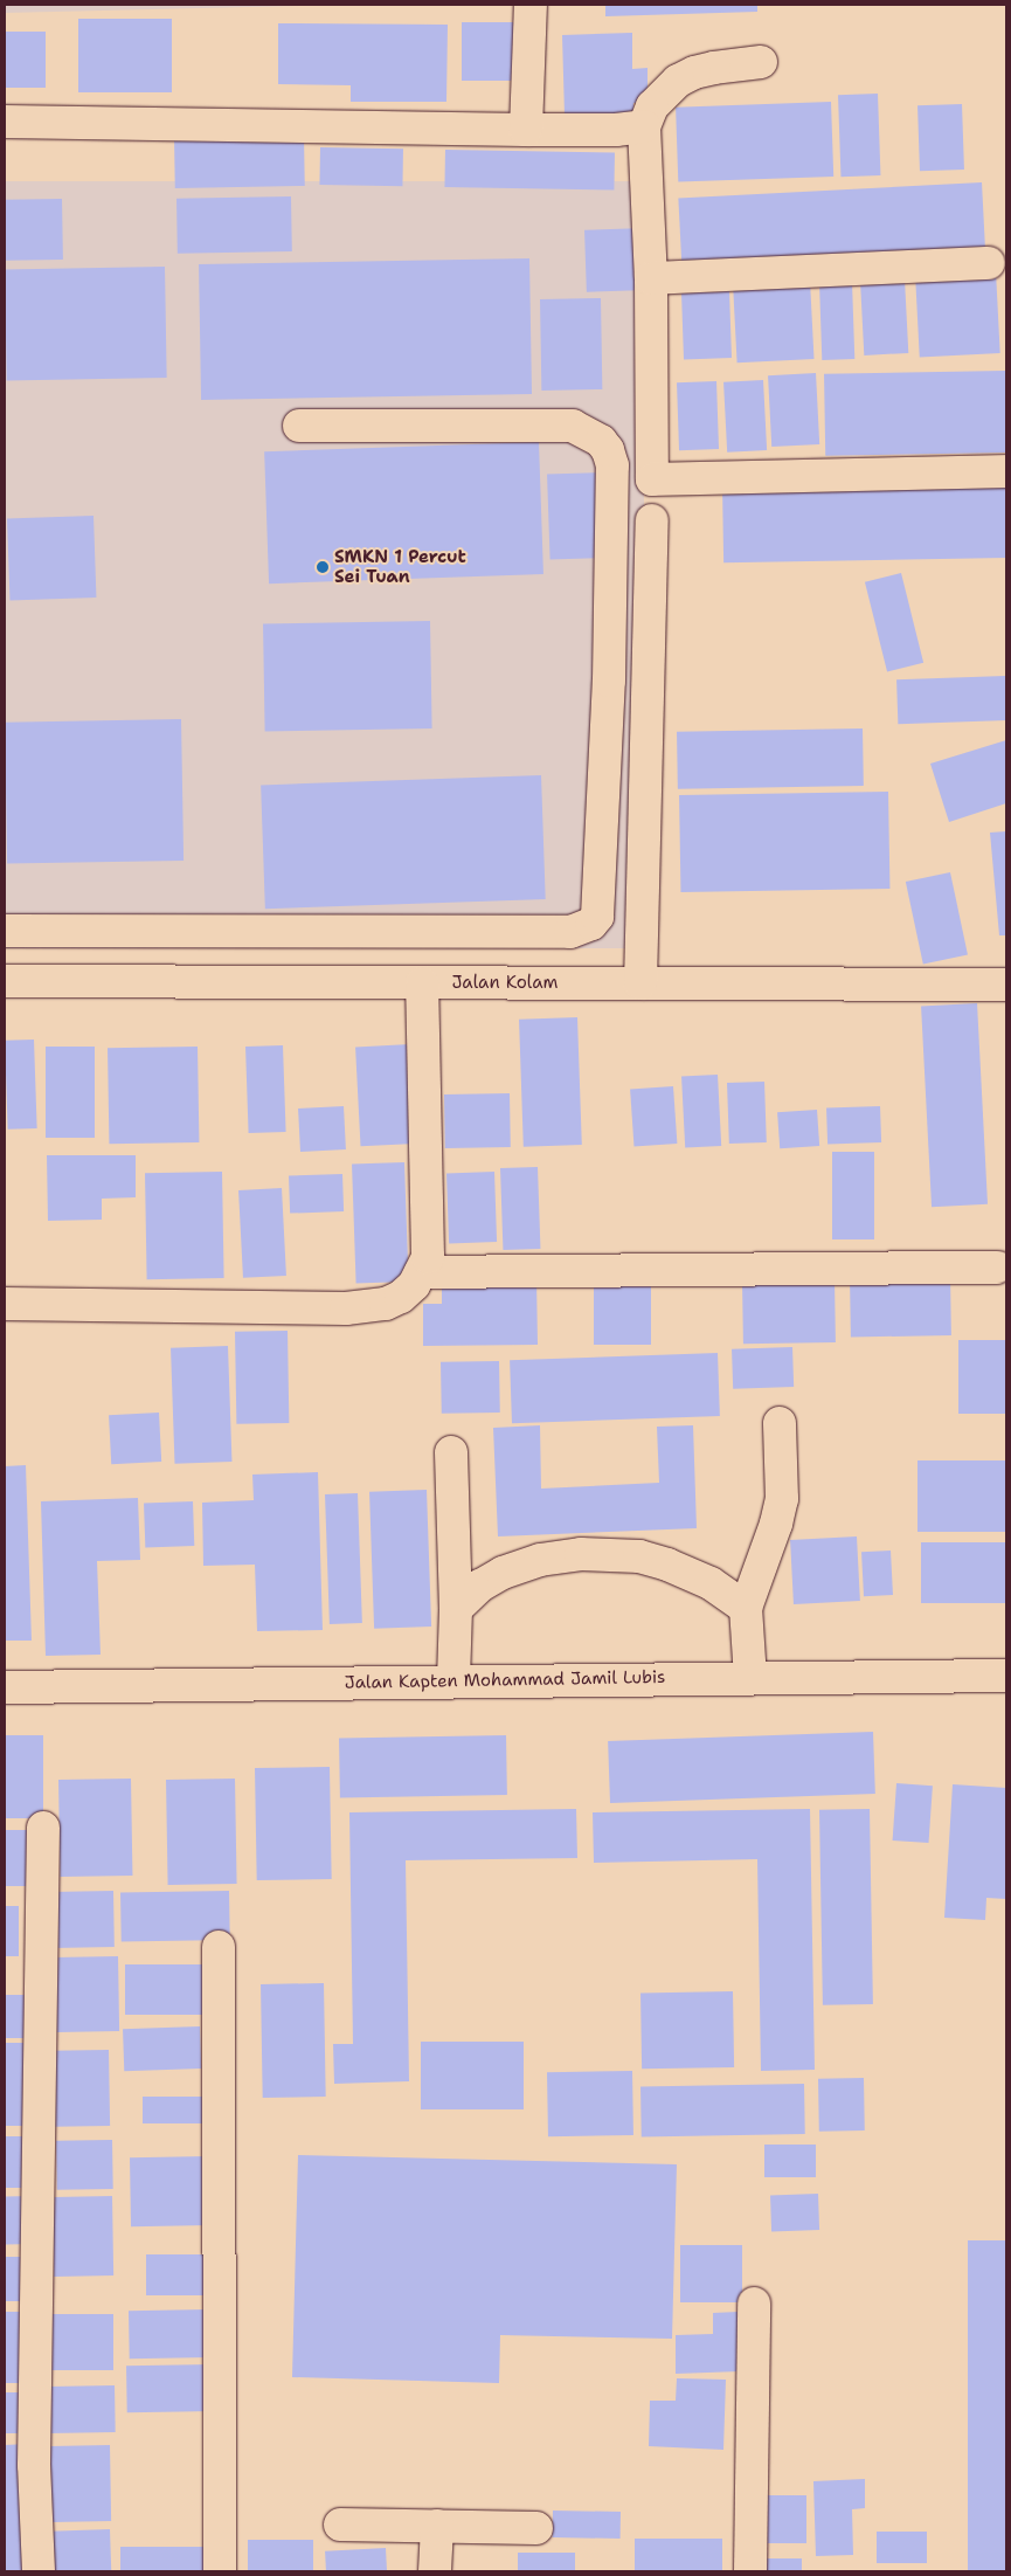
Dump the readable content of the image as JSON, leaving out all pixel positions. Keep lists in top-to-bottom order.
{
  "streets": {
    "street": ["Jalan Kolam", "Jalan Kapten Mohammad Jamil Lubis"]
  },
  "places": ["SMKN 1 Percut Sei Tuan"]
}
